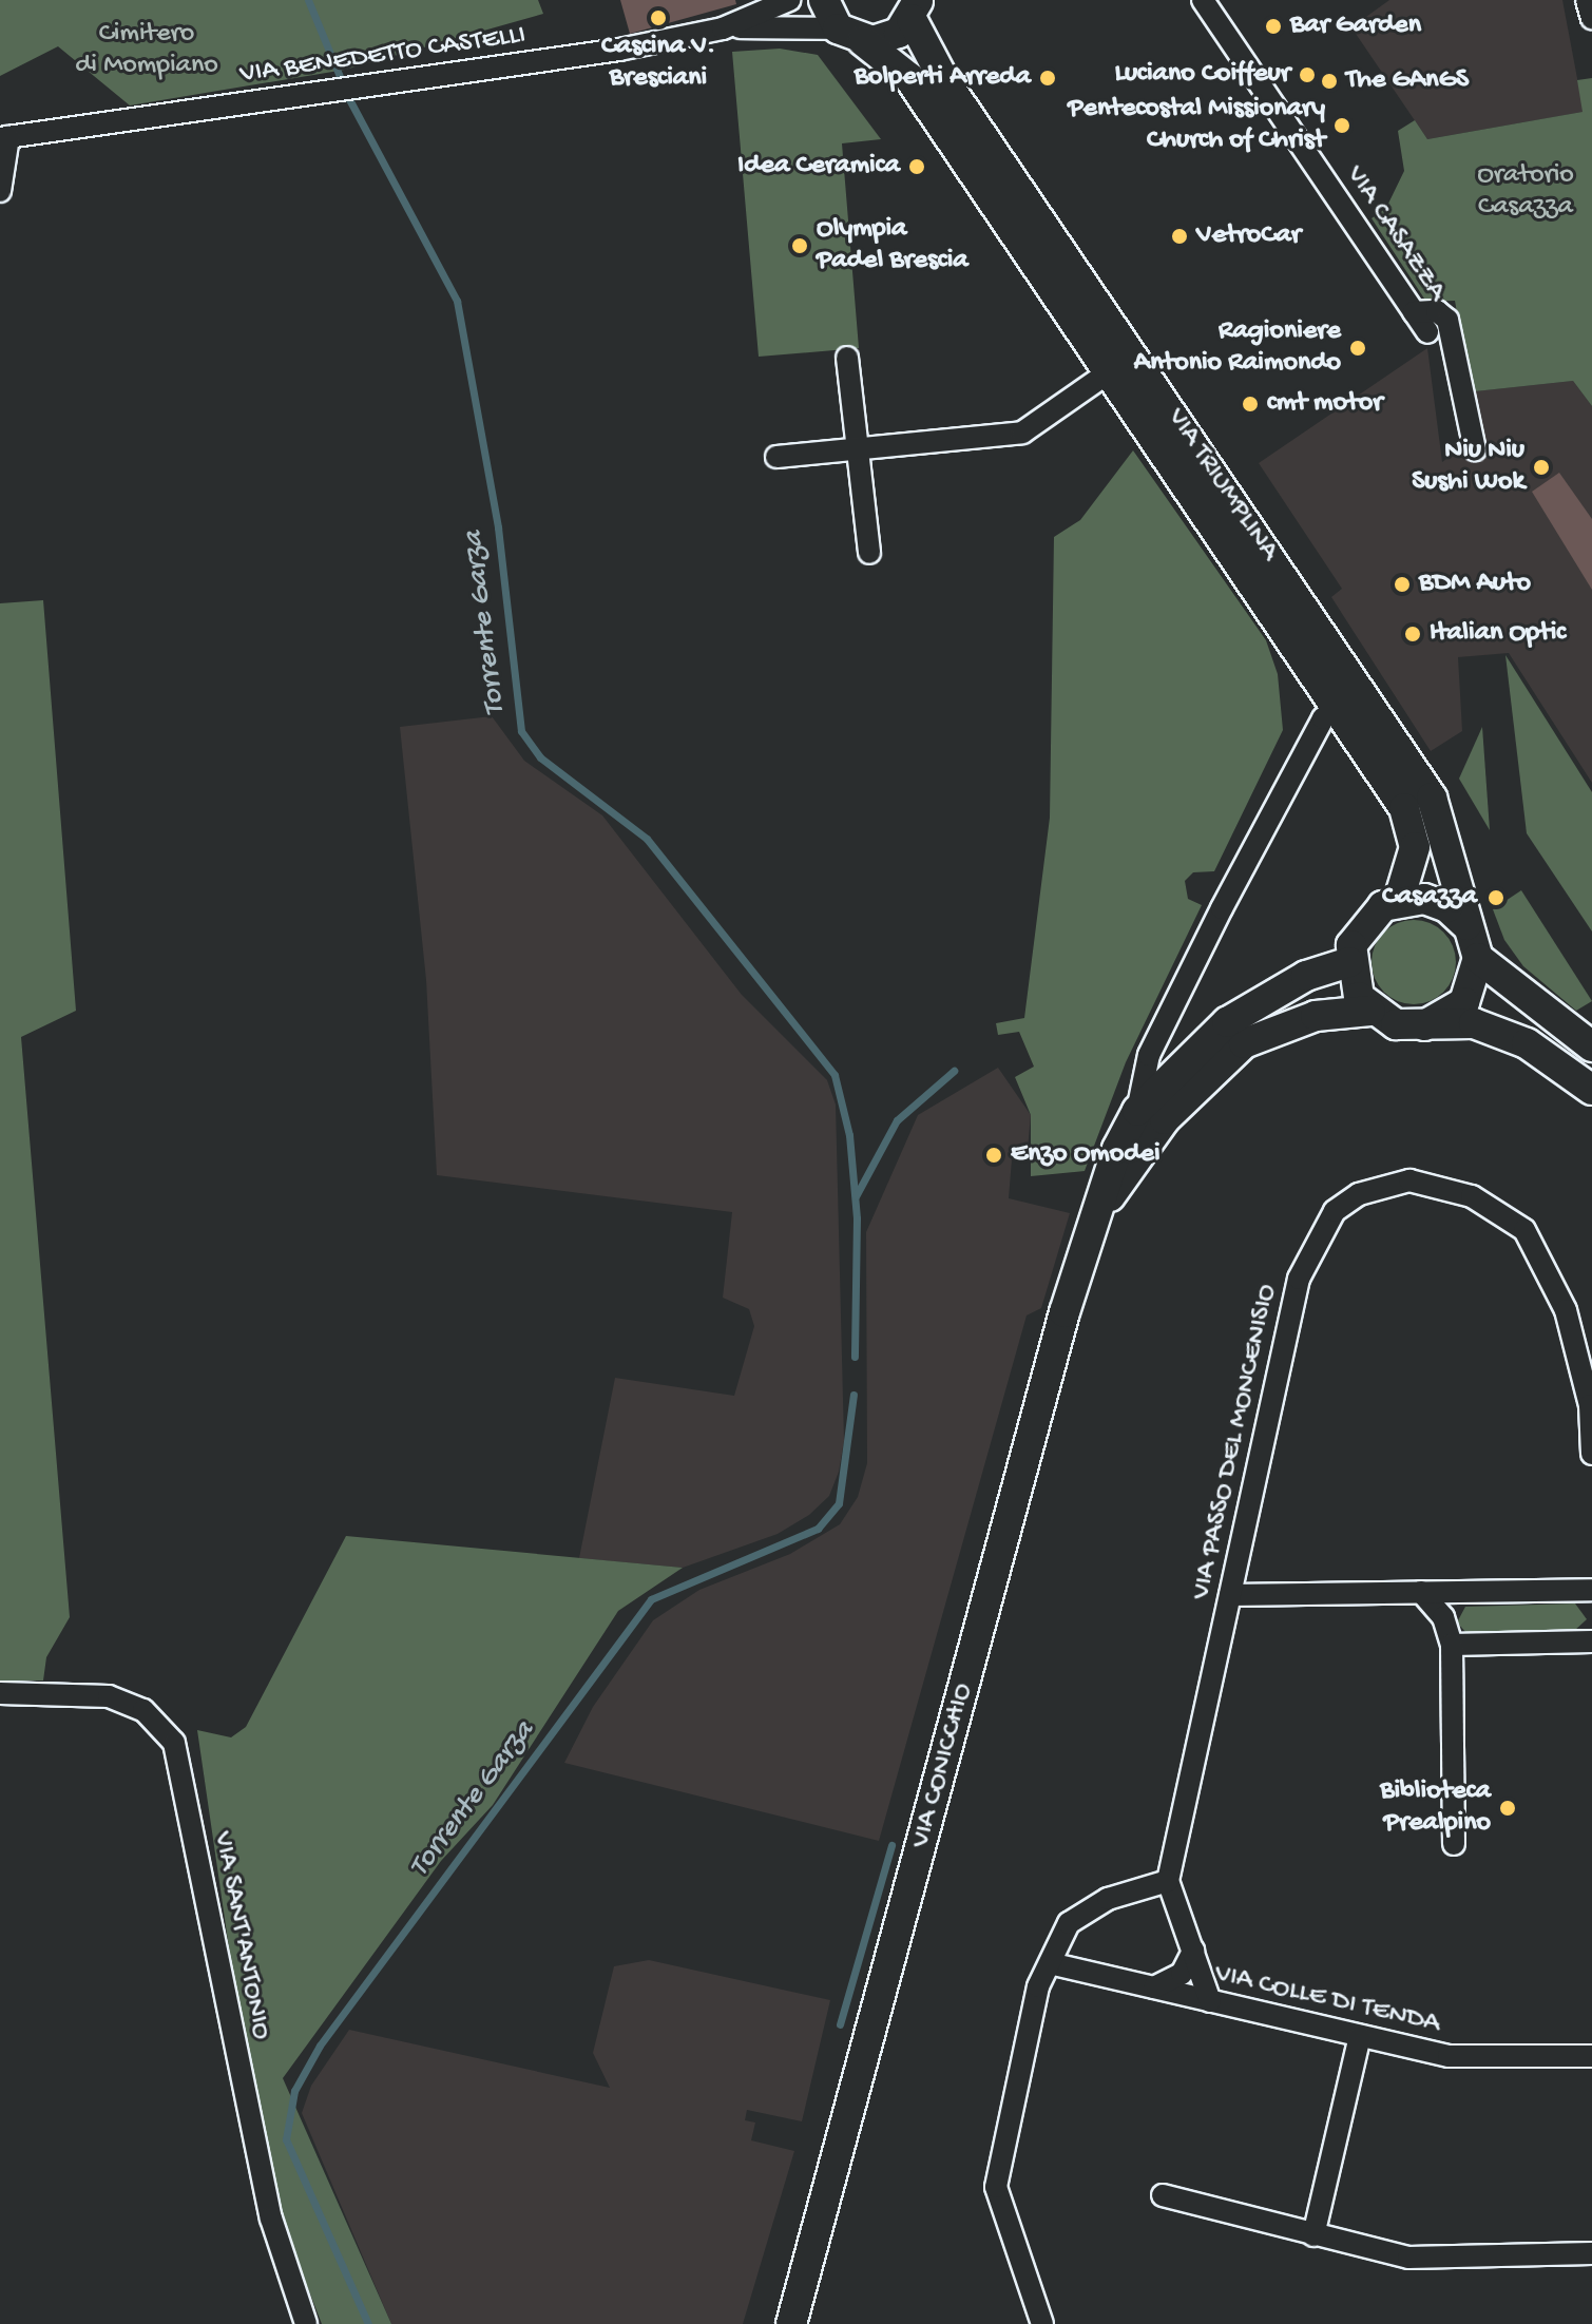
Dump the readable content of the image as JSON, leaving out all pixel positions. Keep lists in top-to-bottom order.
{
  "streets": {
    "main road": ["VIA TRIUMPLINA", "VIA CONICCHIO"],
    "street": [
      "VIA BENEDETTO CASTELLI",
      "VIA CASAZZA",
      "VIA PASSO DEL MONCENISIO",
      "VIA SANT'ANTONIO",
      "VIA COLLE DI TENDA"
    ]
  },
  "crossings": [
    ["VIA BENEDETTO CASTELLI", "VIA TRIUMPLINA"],
    ["VIA TRIUMPLINA", "VIA CONICCHIO"]
  ],
  "water": ["Torrente Garza"],
  "parks": ["Cimitero di Mompiano", "Oratorio Casazza"],
  "places": [
    "Cascina V. Bresciani",
    "Bar Garden",
    "Luciano Coiffeur",
    "Bolperti Arreda",
    "The GAnGS",
    "Pentecostal Missionary Church of Christ",
    "Idea Ceramica",
    "VetroCar",
    "Olympia Padel Brescia",
    "Ragioniere Antonio Raimondo",
    "cmt motor",
    "Niu Niu Sushi Wok",
    "BDM Auto",
    "Italian Optic",
    "Casazza",
    "Enzo Omodei",
    "Biblioteca Prealpino"
  ]
}
